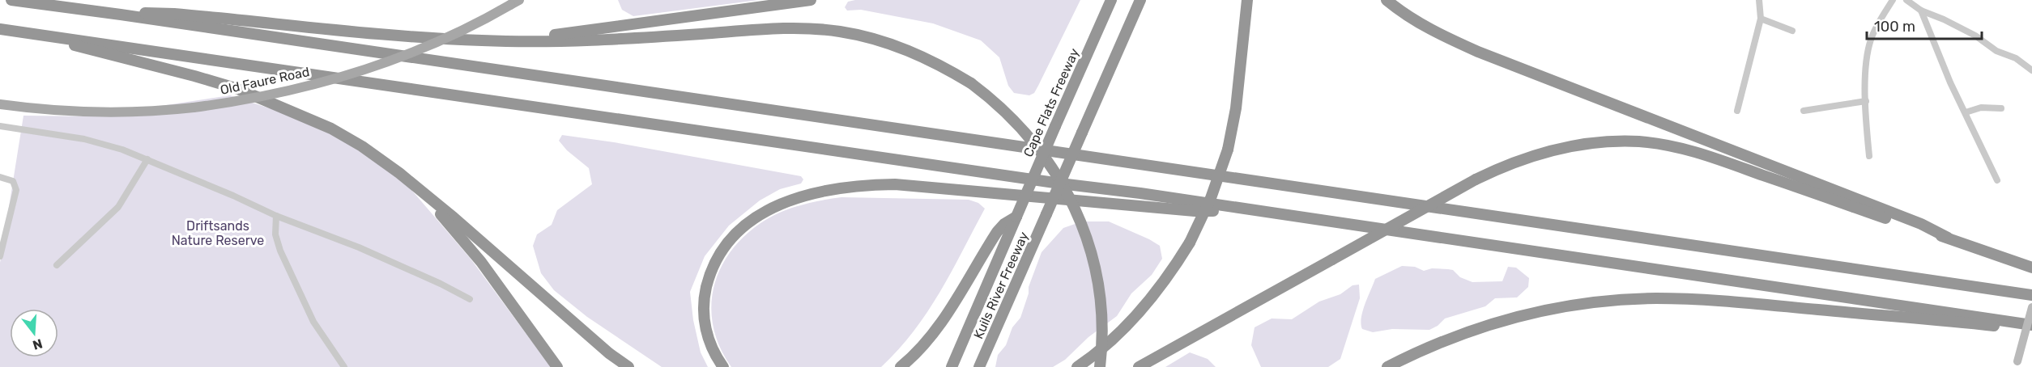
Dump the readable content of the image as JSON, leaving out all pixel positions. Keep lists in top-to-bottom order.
{
  "streets": {
    "highway": ["Cape Flats Freeway", "Kuils River Freeway"],
    "main road": ["Old Faure Road"]
  },
  "crossings": [
    ["Cape Flats Freeway", "Kuils River Freeway"]
  ],
  "parks": ["Driftsands Nature Reserve"],
  "scale_bar": "100 m",
  "north": "bottom"
}
